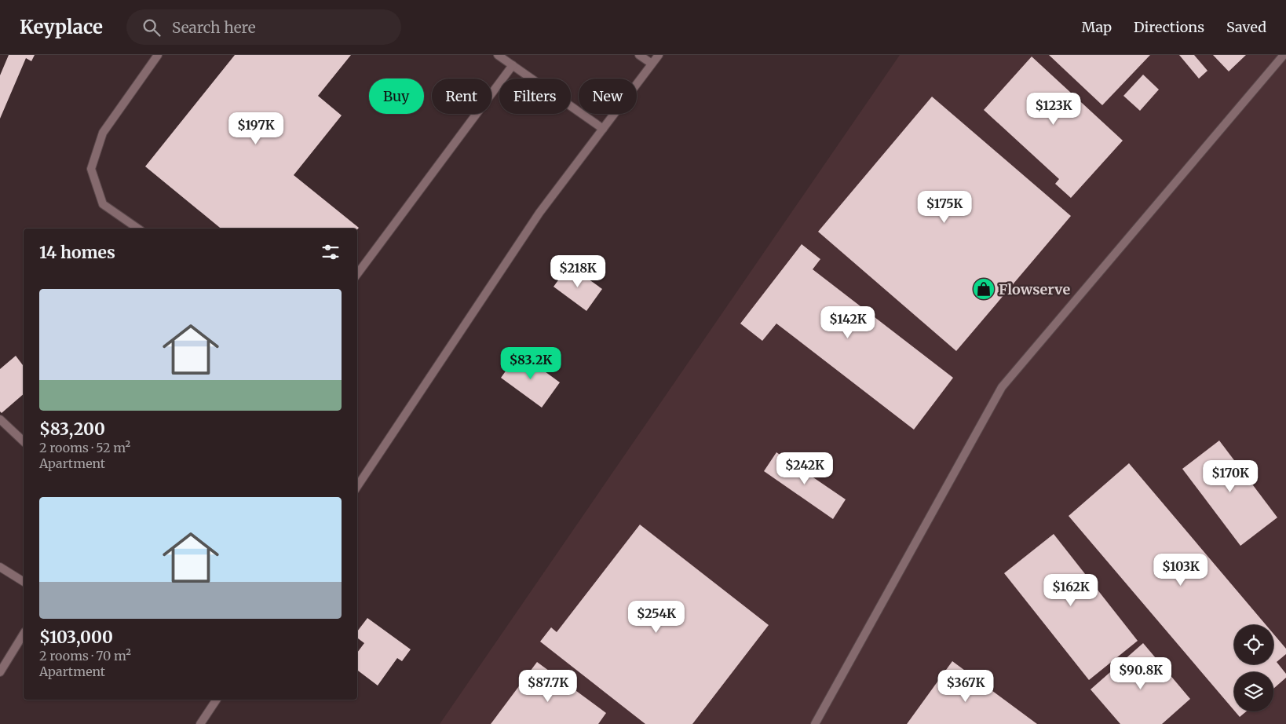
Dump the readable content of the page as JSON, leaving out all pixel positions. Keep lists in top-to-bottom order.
{
  "places": {
    "shop": ["Flowserve"]
  },
  "page": {
    "header": "Keyplace",
    "search": "Search here",
    "nav": ["Map", "Directions", "Saved"],
    "chip": [
      "Buy",
      "Rent",
      "Filters",
      "New"
    ],
    "price": [
      "$123K",
      "$197K",
      "$175K",
      "$218K",
      "$142K",
      "$83.2K",
      "$242K",
      "$170K",
      "$103K",
      "$162K",
      "$254K",
      "$90.8K",
      "$87.7K",
      "$367K"
    ],
    "heading": "14 homes",
    "list": [
      {
        "name": "$83,200",
        "note": "2 rooms · 52 m² · Apartment"
      },
      {
        "name": "$103,000",
        "note": "2 rooms · 70 m² · Apartment"
      }
    ]
  }
}
